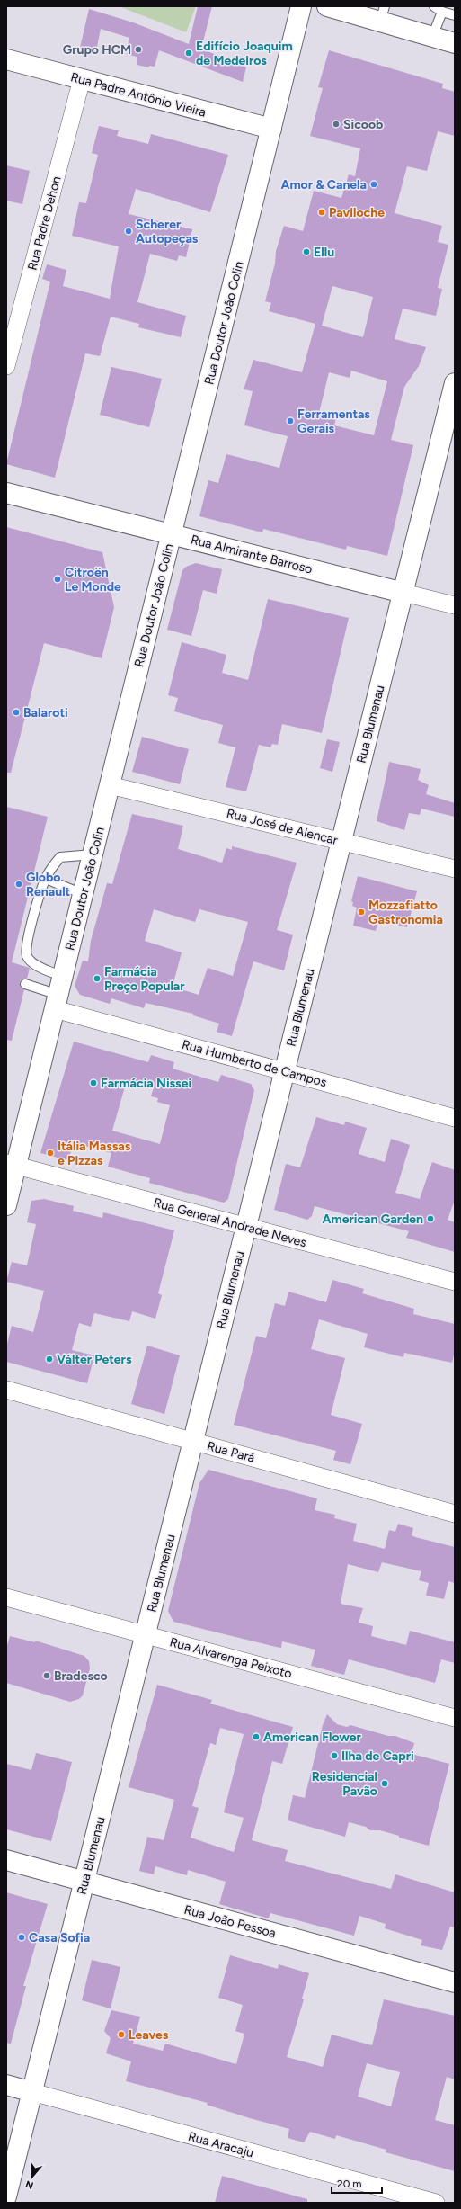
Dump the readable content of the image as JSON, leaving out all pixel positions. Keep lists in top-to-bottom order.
{
  "streets": {
    "main road": [
      "Rua Padre Antônio Vieira",
      "Rua Doutor João Colin",
      "Rua Almirante Barroso",
      "Rua Blumenau",
      "Rua João Pessoa",
      "Rua Aracaju"
    ],
    "street": [
      "Rua Padre Dehon",
      "Rua José de Alencar",
      "Rua Humberto de Campos",
      "Rua General Andrade Neves",
      "Rua Pará",
      "Rua Alvarenga Peixoto"
    ]
  },
  "crossings": [
    ["Rua Padre Antônio Vieira", "Rua Padre Dehon"],
    ["Rua Padre Antônio Vieira", "Rua Doutor João Colin"],
    ["Rua Doutor João Colin", "Rua Almirante Barroso"],
    ["Rua Doutor João Colin", "Rua José de Alencar"],
    ["Rua Doutor João Colin", "Rua Humberto de Campos"],
    ["Rua Doutor João Colin", "Rua General Andrade Neves"],
    ["Rua Almirante Barroso", "Rua Blumenau"],
    ["Rua Blumenau", "Rua José de Alencar"],
    ["Rua Blumenau", "Rua Humberto de Campos"],
    ["Rua Blumenau", "Rua General Andrade Neves"],
    ["Rua Blumenau", "Rua Pará"],
    ["Rua Blumenau", "Rua Alvarenga Peixoto"],
    ["Rua Blumenau", "Rua João Pessoa"],
    ["Rua Blumenau", "Rua Aracaju"]
  ],
  "places": [
    "Grupo HCM",
    "Edifício Joaquim de Medeiros",
    "Sicoob",
    "Amor & Canela",
    "Paviloche",
    "Scherer Autopeças",
    "Ellu",
    "Ferramentas Gerais",
    "Citroën Le Monde",
    "Balaroti",
    "Globo Renault",
    "Mozzafiatto Gastronomia",
    "Farmácia Preço Popular",
    "Farmácia Nissei",
    "Itália Massas e Pizzas",
    "American Garden",
    "Válter Peters",
    "Bradesco",
    "American Flower",
    "Ilha de Capri",
    "Residencial Pavão",
    "Casa Sofia",
    "Leaves"
  ],
  "scale_bar": "20 m",
  "north": "bottom"
}
